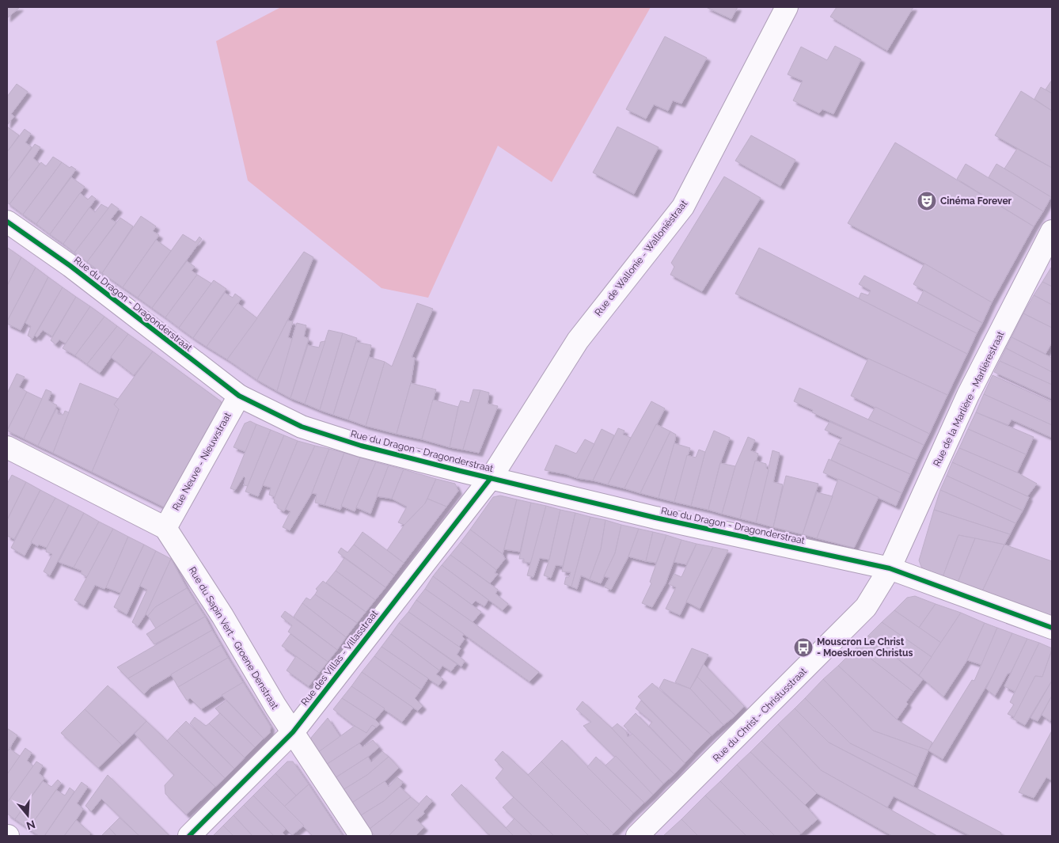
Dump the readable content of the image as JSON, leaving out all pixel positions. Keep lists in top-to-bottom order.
{
  "streets": {
    "street": [
      "Rue de Wallonie - Walloniëstraat",
      "Rue du Dragon - Dragonderstraat",
      "Rue de la Marlière - Marlièrestraat",
      "Rue Neuve - Nieuwstraat",
      "Rue du Sapin Vert - Groene Denstraat",
      "Rue des Villas - Villasstraat",
      "Rue du Christ - Christusstraat"
    ]
  },
  "crossings": [
    ["Rue de Wallonie - Walloniëstraat", "Rue du Dragon - Dragonderstraat"],
    ["Rue de Wallonie - Walloniëstraat", "Rue des Villas - Villasstraat"],
    ["Rue du Dragon - Dragonderstraat", "Rue de la Marlière - Marlièrestraat"],
    ["Rue du Dragon - Dragonderstraat", "Rue Neuve - Nieuwstraat"],
    ["Rue du Dragon - Dragonderstraat", "Rue des Villas - Villasstraat"],
    ["Rue du Dragon - Dragonderstraat", "Rue du Christ - Christusstraat"],
    ["Rue de la Marlière - Marlièrestraat", "Rue du Christ - Christusstraat"],
    ["Rue Neuve - Nieuwstraat", "Rue du Sapin Vert - Groene Denstraat"],
    ["Rue du Sapin Vert - Groene Denstraat", "Rue des Villas - Villasstraat"]
  ],
  "places": {
    "theatre": ["Cinéma Forever"],
    "bus stop": ["Mouscron Le Christ - Moeskroen Christus"]
  },
  "north": "bottom"
}
